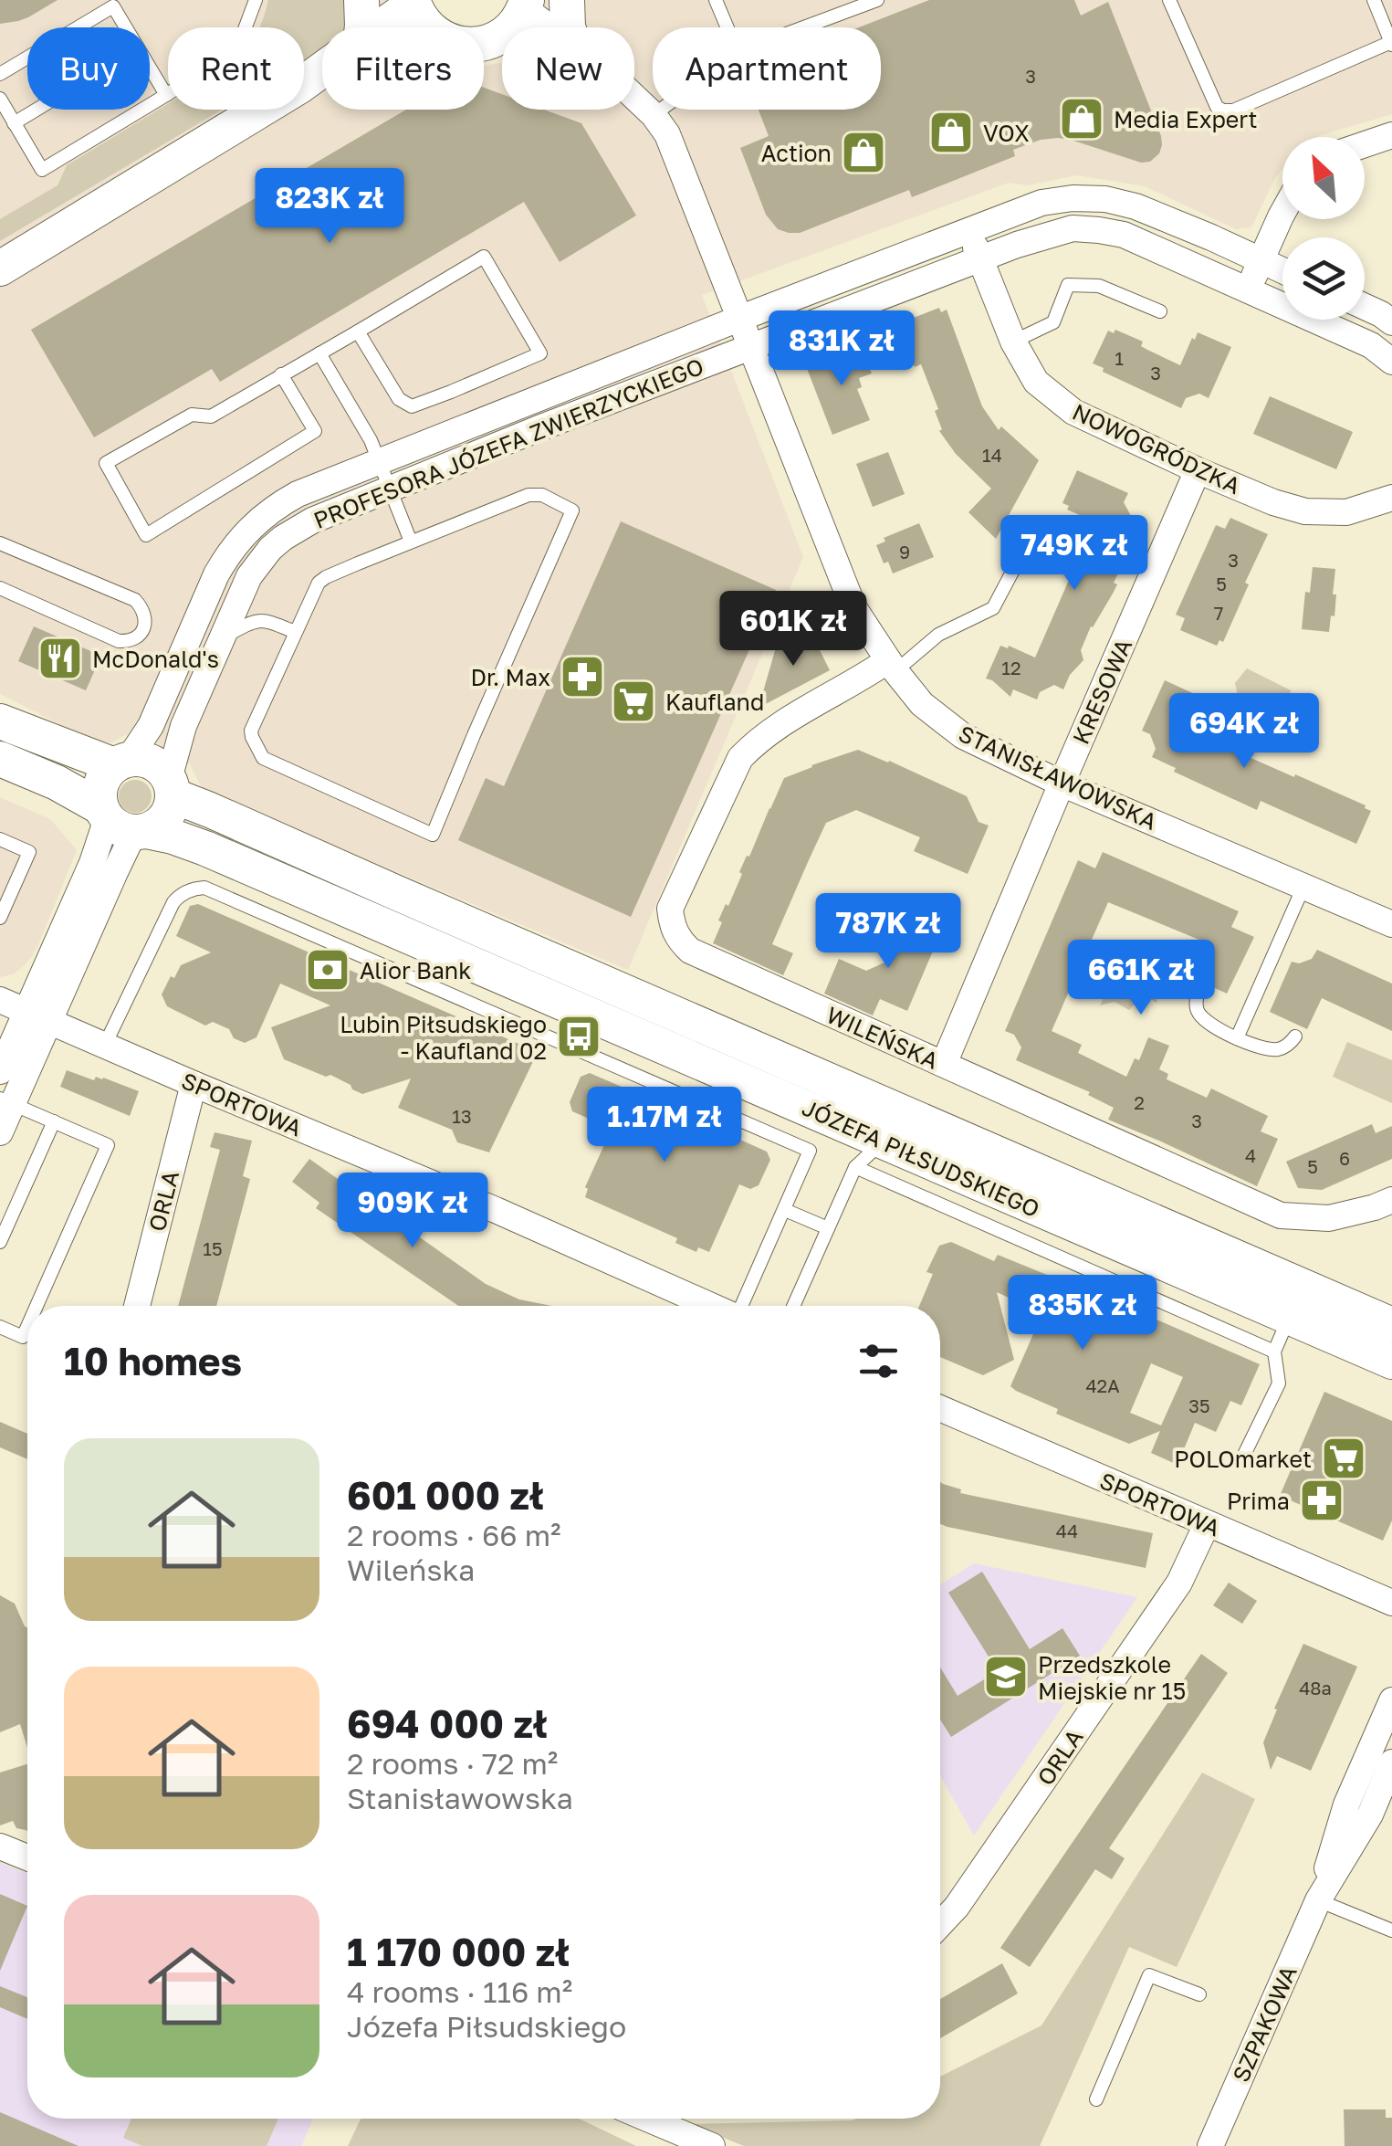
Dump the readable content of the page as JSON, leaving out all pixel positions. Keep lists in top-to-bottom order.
{
  "streets": {
    "street": [
      "PROFESORA JÓZEFA ZWIERZYCKIEGO",
      "NOWOGRÓDZKA",
      "KRESOWA",
      "STANISŁAWOWSKA",
      "WILEŃSKA",
      "SPORTOWA",
      "JÓZEFA PIŁSUDSKIEGO",
      "ORLA",
      "SZPAKOWA"
    ]
  },
  "crossings": [
    ["PROFESORA JÓZEFA ZWIERZYCKIEGO", "NOWOGRÓDZKA"],
    ["PROFESORA JÓZEFA ZWIERZYCKIEGO", "STANISŁAWOWSKA"],
    ["PROFESORA JÓZEFA ZWIERZYCKIEGO", "JÓZEFA PIŁSUDSKIEGO"],
    ["NOWOGRÓDZKA", "KRESOWA"],
    ["KRESOWA", "STANISŁAWOWSKA"],
    ["KRESOWA", "WILEŃSKA"],
    ["STANISŁAWOWSKA", "WILEŃSKA"],
    ["SPORTOWA", "ORLA"]
  ],
  "places": {
    "shop": ["Media Expert", "VOX", "Action"],
    "restaurant": ["McDonald's"],
    "pharmacy": ["Dr. Max", "Prima"],
    "supermarket": ["Kaufland", "POLOmarket"],
    "bank": ["Alior Bank"],
    "bus stop": ["Lubin Piłsudskiego - Kaufland 02"],
    "school or university": ["Przedszkole Miejskie nr 15"]
  },
  "house_numbers": [
    "3",
    "1",
    "3",
    "14",
    "9",
    "3",
    "5",
    "7",
    "12",
    "2",
    "13",
    "3",
    "4",
    "6",
    "5",
    "15",
    "42A",
    "35",
    "44",
    "48a"
  ],
  "north": "top left",
  "page": {
    "chip": [
      "Buy",
      "Rent",
      "Filters",
      "New",
      "Apartment"
    ],
    "price": [
      "823K zł",
      "831K zł",
      "749K zł",
      "601K zł",
      "694K zł",
      "787K zł",
      "661K zł",
      "1.17M zł",
      "909K zł",
      "835K zł"
    ],
    "heading": "10 homes",
    "list": [
      {
        "name": "601 000 zł",
        "note": "2 rooms · 66 m² · Wileńska"
      },
      {
        "name": "694 000 zł",
        "note": "2 rooms · 72 m² · Stanisławowska"
      },
      {
        "name": "1 170 000 zł",
        "note": "4 rooms · 116 m² · Józefa Piłsudskiego"
      }
    ]
  }
}
